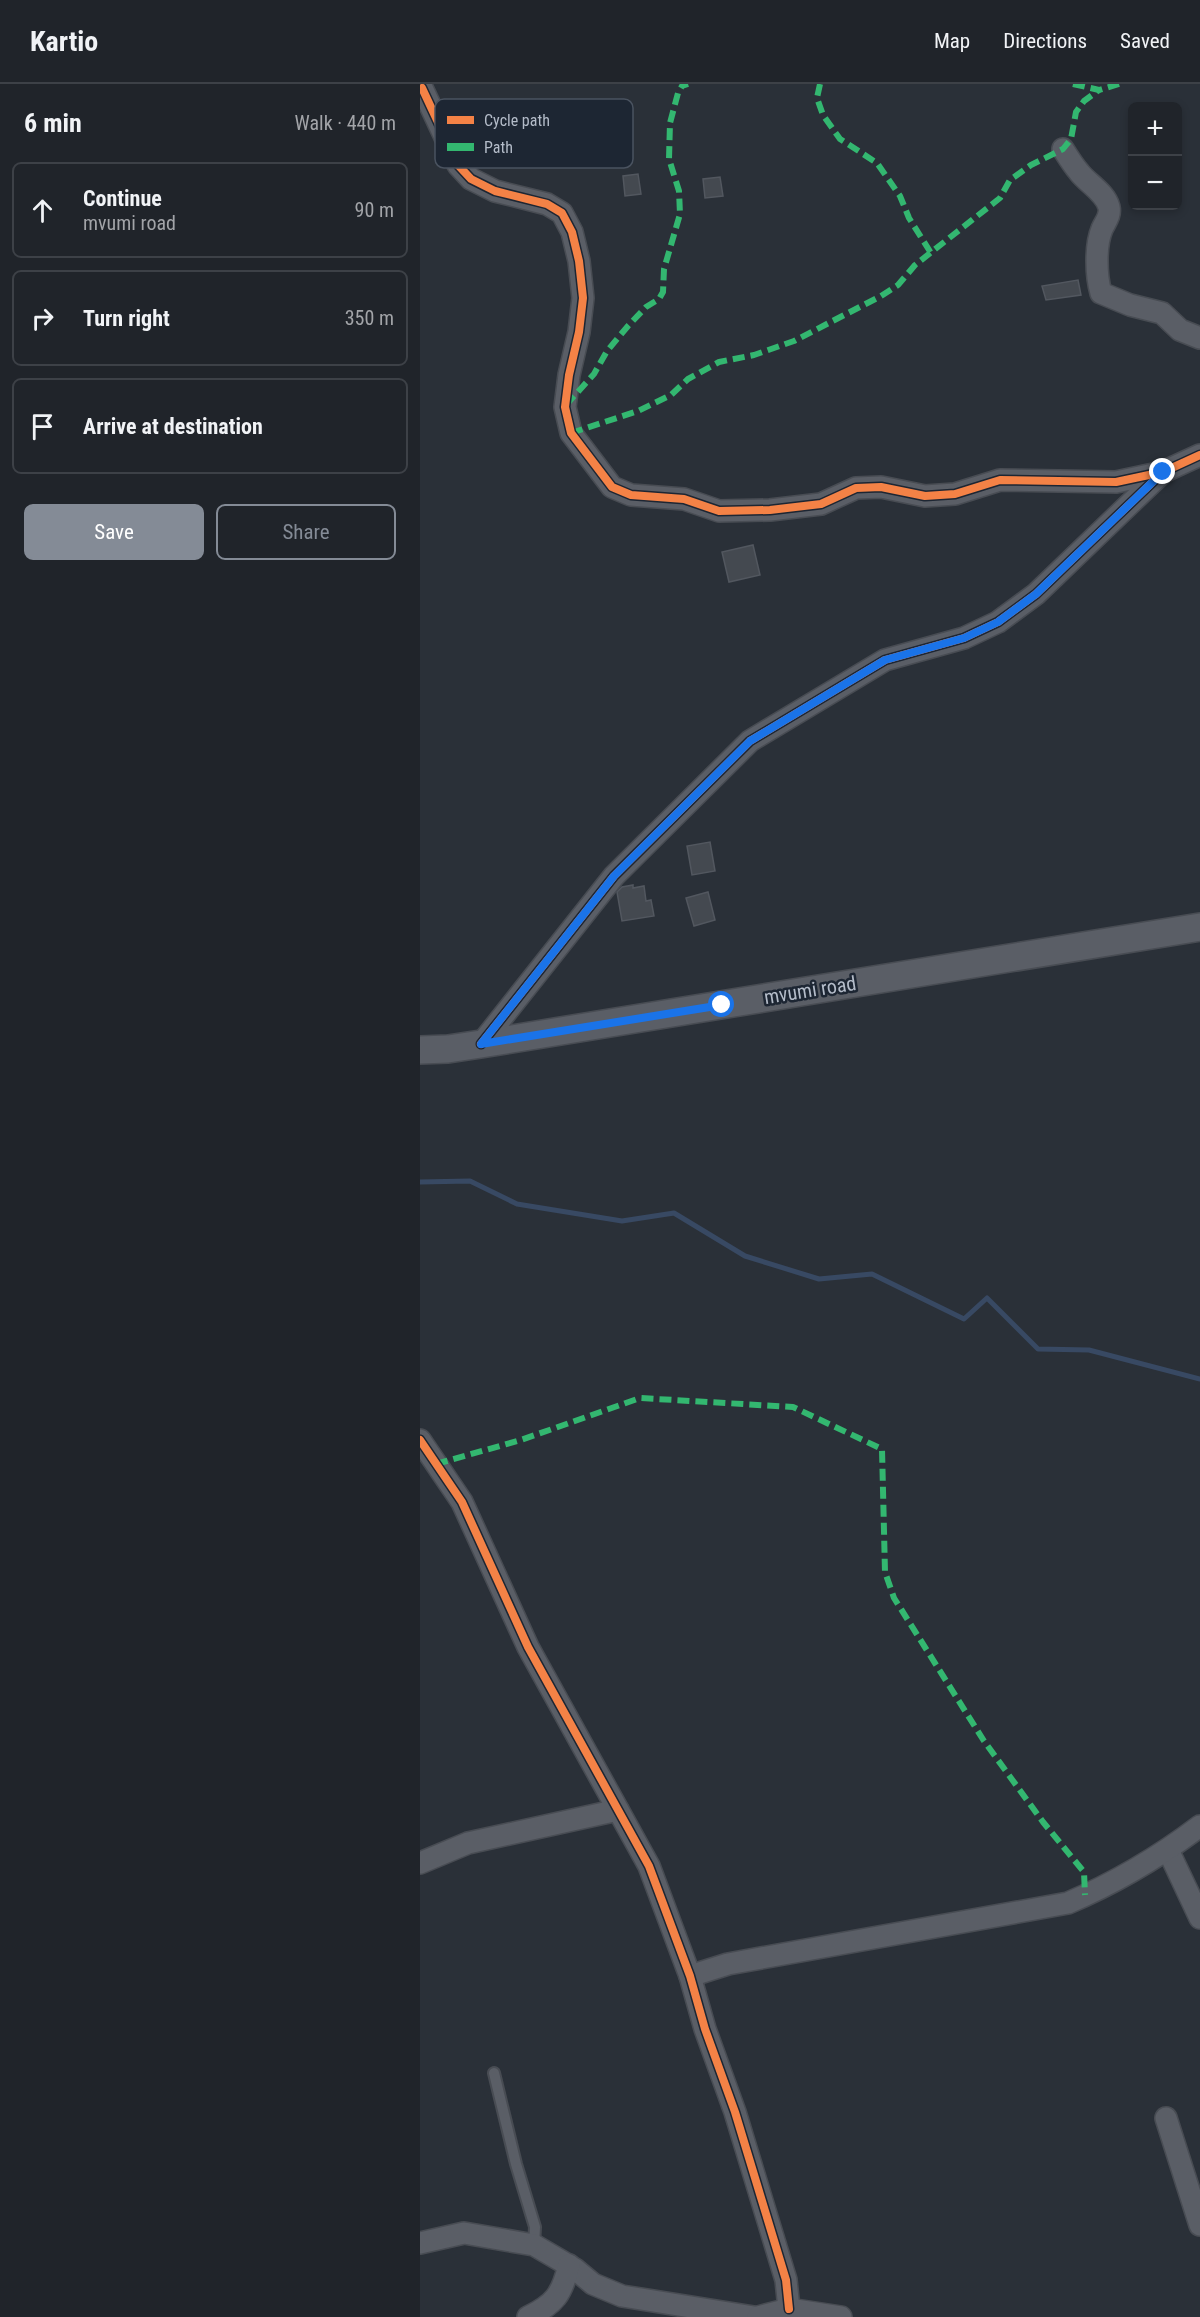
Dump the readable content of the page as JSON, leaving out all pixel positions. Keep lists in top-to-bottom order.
{
  "streets": {
    "street": ["mvumi road"]
  },
  "legend": ["Cycle path", "Path"],
  "page": {
    "header": "Kartio",
    "nav": ["Map", "Directions", "Saved"],
    "heading": ["6 min", "Walk · 440 m"],
    "map_buttons": ["+", "−"],
    "list": [
      ["Continue", "mvumi road", "90 m"],
      ["Turn right", "350 m"],
      "Arrive at destination"
    ],
    "buttons": ["Save", "Share"]
  }
}
